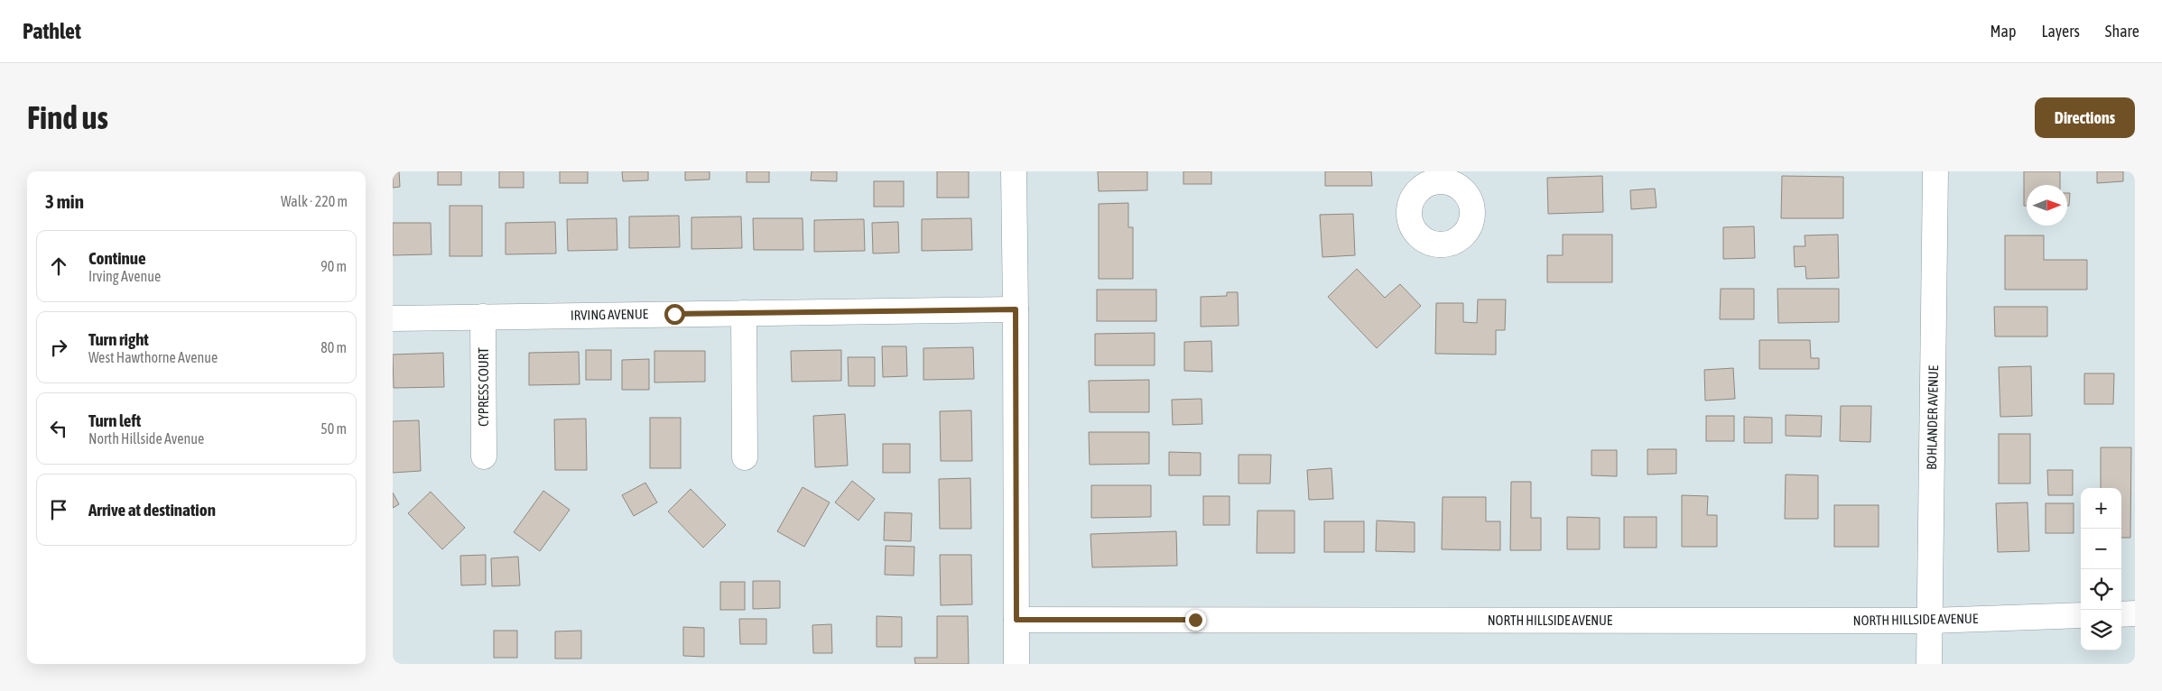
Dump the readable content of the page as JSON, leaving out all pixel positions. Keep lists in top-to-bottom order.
{
  "streets": {
    "street": [
      "IRVING AVENUE",
      "CYPRESS COURT",
      "BOHLANDER AVENUE",
      "NORTH HILLSIDE AVENUE"
    ]
  },
  "crossings": [
    ["IRVING AVENUE", "CYPRESS COURT"],
    ["BOHLANDER AVENUE", "NORTH HILLSIDE AVENUE"]
  ],
  "north": "right",
  "page": {
    "header": "Pathlet",
    "nav": ["Map", "Layers", "Share"],
    "buttons": "Directions",
    "title": "Find us",
    "heading": ["3 min", "Walk · 220 m"],
    "list": [
      ["Continue", "Irving Avenue", "90 m"],
      ["Turn right", "West Hawthorne Avenue", "80 m"],
      ["Turn left", "North Hillside Avenue", "50 m"],
      "Arrive at destination"
    ],
    "map_buttons": ["+", "−"]
  }
}
